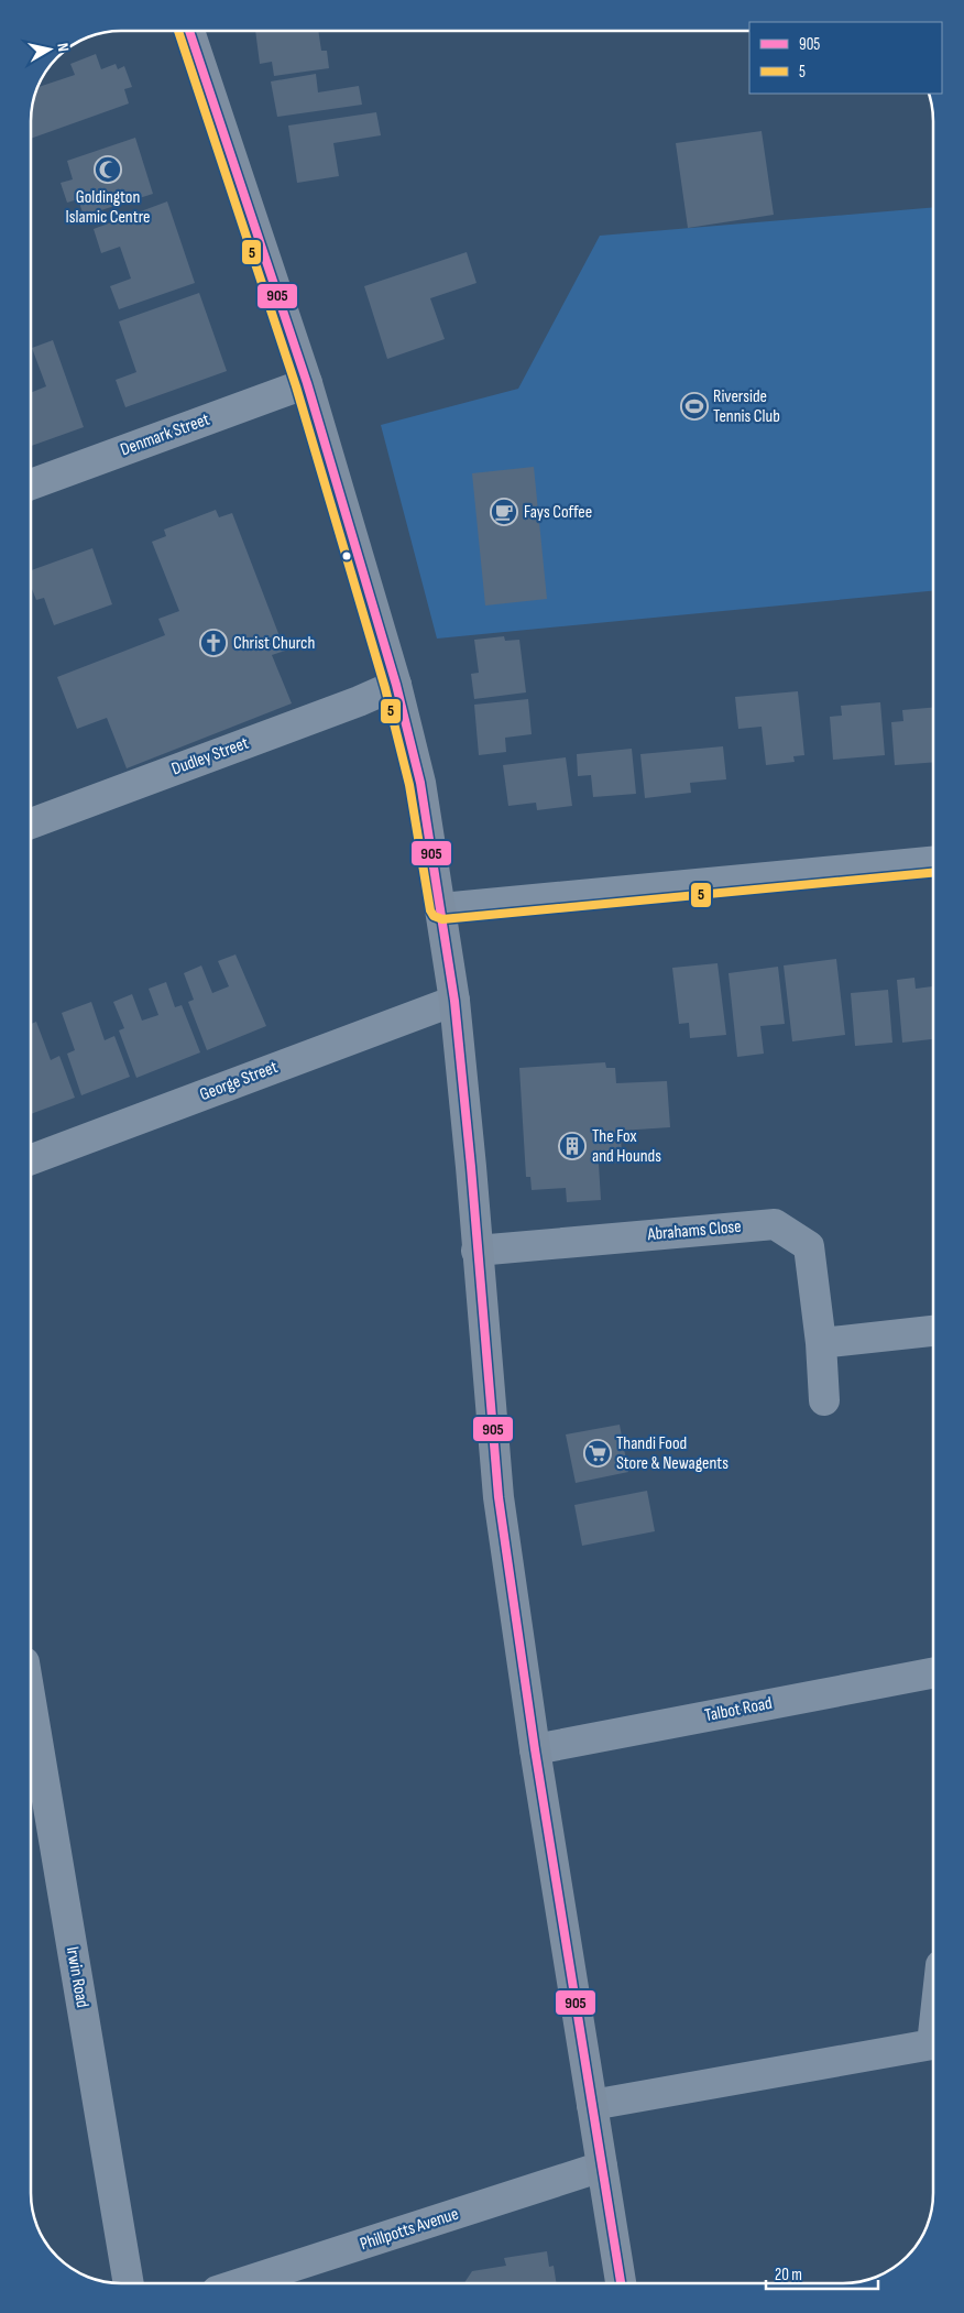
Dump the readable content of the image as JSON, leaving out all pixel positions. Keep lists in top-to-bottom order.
{
  "streets": {
    "street": [
      "Denmark Street",
      "Dudley Street",
      "George Street",
      "Abrahams Close",
      "Talbot Road",
      "Irwin Road",
      "Phillpotts Avenue"
    ]
  },
  "places": {
    "mosque": ["Goldington Islamic Centre"],
    "sports": ["Riverside Tennis Club"],
    "cafe": ["Fays Coffee"],
    "church": ["Christ Church"],
    "building": ["The Fox and Hounds"],
    "supermarket": ["Thandi Food Store & Newagents"]
  },
  "lines": ["transit line 905", "transit line 5"],
  "legend": ["905", "5"],
  "scale_bar": "20 m",
  "north": "right"
}
